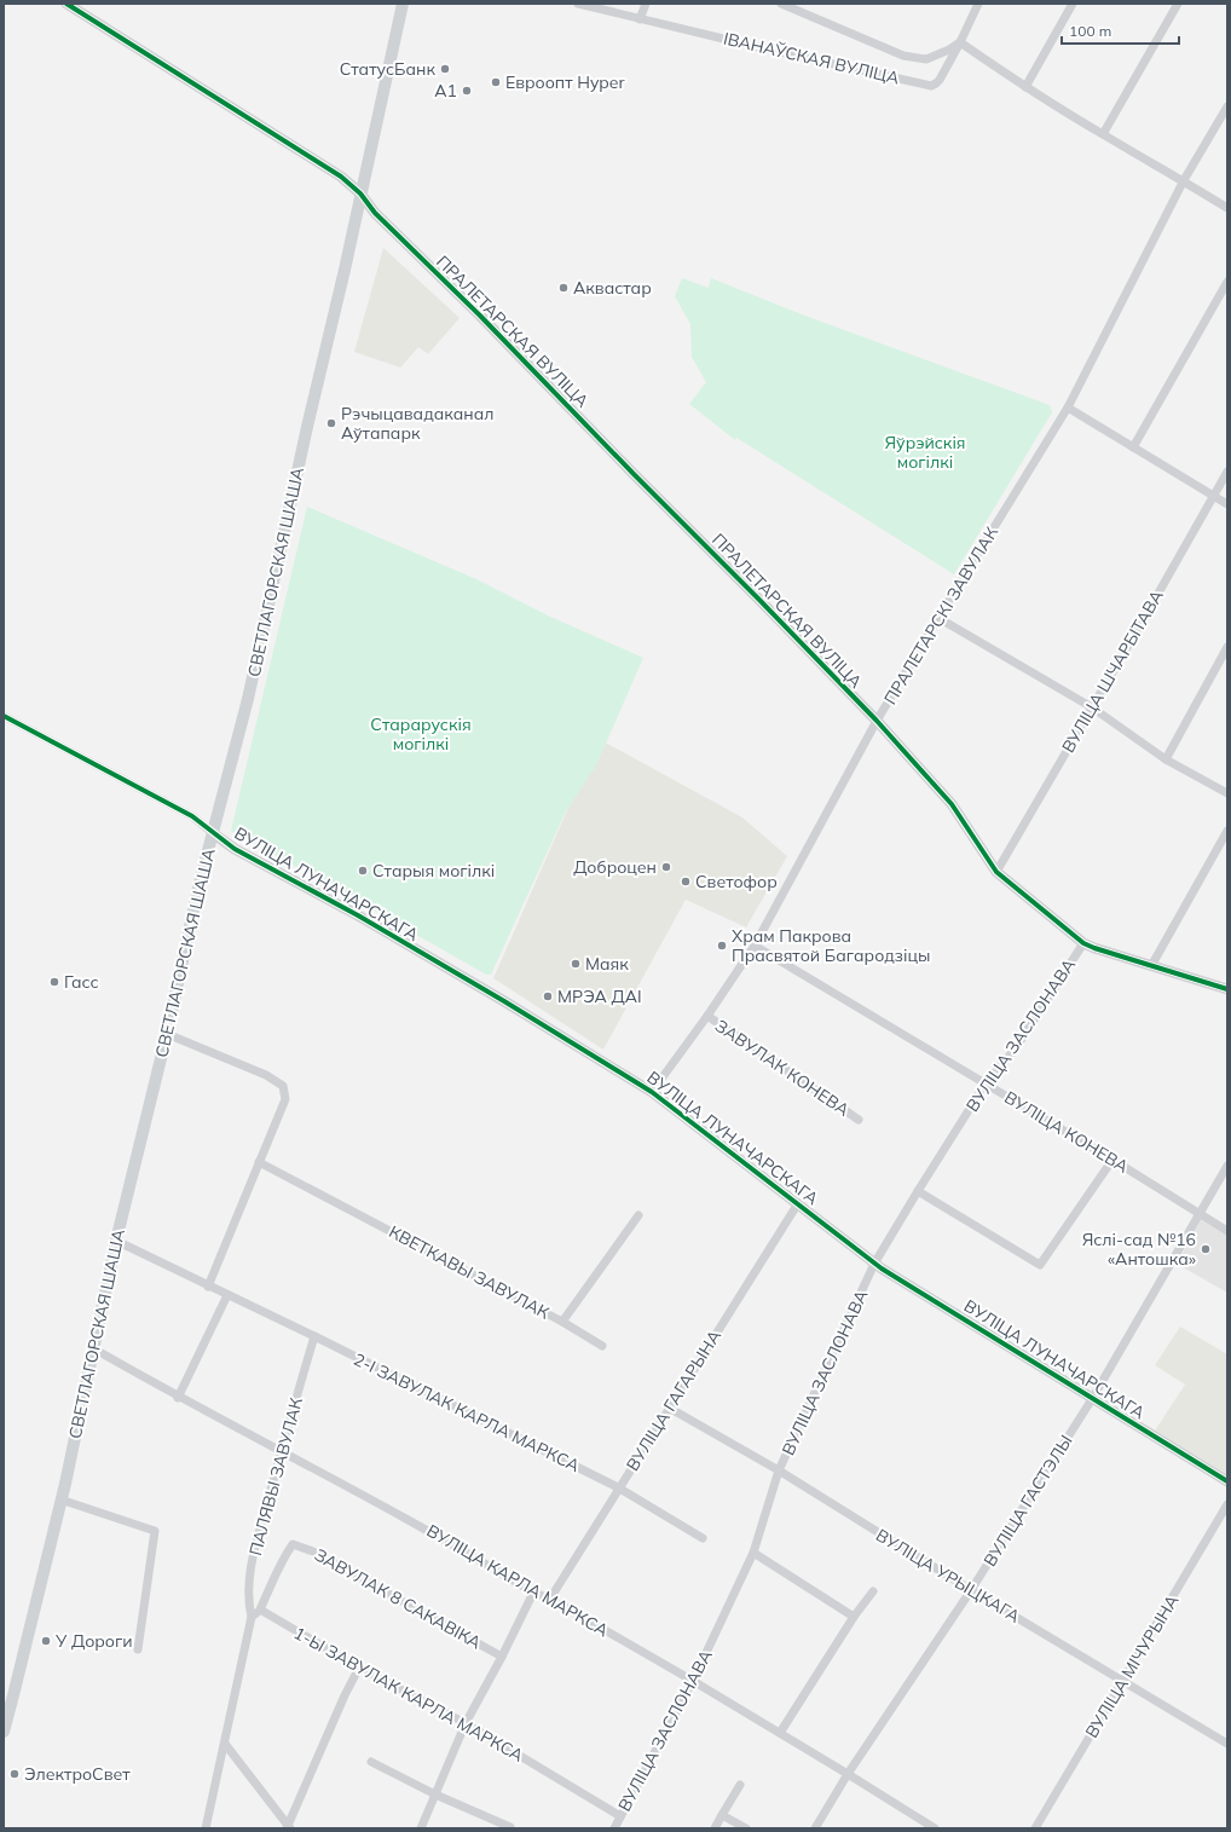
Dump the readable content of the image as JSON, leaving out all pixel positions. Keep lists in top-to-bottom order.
{
  "streets": {
    "main road": ["СВЕТЛАГОРСКАЯ ШАША"],
    "street": [
      "ІВАНАЎСКАЯ ВУЛІЦА",
      "ПРАЛЕТАРСКАЯ ВУЛІЦА",
      "ПРАЛЕТАРСКІ ЗАВУЛАК",
      "ВУЛІЦА ШЧАРБІТАВА",
      "ВУЛІЦА ЛУНАЧАРСКАГА",
      "ВУЛІЦА ЗАСЛОНАВА",
      "ЗАВУЛАК КОНЕВА",
      "ВУЛІЦА КОНЕВА",
      "КВЕТКАВЫ ЗАВУЛАК",
      "ВУЛІЦА ГАГАРЫНА",
      "2-І ЗАВУЛАК КАРЛА МАРКСА",
      "ПАЛЯВЫ ЗАВУЛАК",
      "ВУЛІЦА ГАСТЭЛЫ",
      "ВУЛІЦА УРЫЦКАГА",
      "ВУЛІЦА КАРЛА МАРКСА",
      "ЗАВУЛАК 8 САКАВІКА",
      "ВУЛІЦА МІЧУРЫНА",
      "1-Ы ЗАВУЛАК КАРЛА МАРКСА"
    ]
  },
  "crossings": [
    ["ПРАЛЕТАРСКАЯ ВУЛІЦА", "СВЕТЛАГОРСКАЯ ШАША"],
    ["ПРАЛЕТАРСКАЯ ВУЛІЦА", "ПРАЛЕТАРСКІ ЗАВУЛАК"],
    ["ПРАЛЕТАРСКАЯ ВУЛІЦА", "ВУЛІЦА ШЧАРБІТАВА"],
    ["ПРАЛЕТАРСКАЯ ВУЛІЦА", "ВУЛІЦА ЗАСЛОНАВА"],
    ["СВЕТЛАГОРСКАЯ ШАША", "ВУЛІЦА ЛУНАЧАРСКАГА"],
    ["СВЕТЛАГОРСКАЯ ШАША", "2-І ЗАВУЛАК КАРЛА МАРКСА"],
    ["СВЕТЛАГОРСКАЯ ШАША", "ВУЛІЦА КАРЛА МАРКСА"],
    ["ПРАЛЕТАРСКІ ЗАВУЛАК", "ВУЛІЦА ЛУНАЧАРСКАГА"],
    ["ПРАЛЕТАРСКІ ЗАВУЛАК", "ЗАВУЛАК КОНЕВА"],
    ["ПРАЛЕТАРСКІ ЗАВУЛАК", "ВУЛІЦА КОНЕВА"],
    ["ВУЛІЦА ЛУНАЧАРСКАГА", "ВУЛІЦА ЗАСЛОНАВА"],
    ["ВУЛІЦА ЛУНАЧАРСКАГА", "ВУЛІЦА ГАГАРЫНА"],
    ["ВУЛІЦА ЛУНАЧАРСКАГА", "ВУЛІЦА ГАСТЭЛЫ"],
    ["ВУЛІЦА ЗАСЛОНАВА", "ВУЛІЦА КОНЕВА"],
    ["ВУЛІЦА ЗАСЛОНАВА", "ВУЛІЦА УРЫЦКАГА"],
    ["ВУЛІЦА ЗАСЛОНАВА", "ВУЛІЦА КАРЛА МАРКСА"],
    ["ВУЛІЦА ЗАСЛОНАВА", "1-Ы ЗАВУЛАК КАРЛА МАРКСА"],
    ["ВУЛІЦА КОНЕВА", "ВУЛІЦА ГАСТЭЛЫ"],
    ["ВУЛІЦА ГАГАРЫНА", "2-І ЗАВУЛАК КАРЛА МАРКСА"],
    ["ВУЛІЦА ГАГАРЫНА", "ВУЛІЦА УРЫЦКАГА"],
    ["ВУЛІЦА ГАГАРЫНА", "ВУЛІЦА КАРЛА МАРКСА"],
    ["2-І ЗАВУЛАК КАРЛА МАРКСА", "ПАЛЯВЫ ЗАВУЛАК"],
    ["ПАЛЯВЫ ЗАВУЛАК", "ВУЛІЦА КАРЛА МАРКСА"],
    ["ВУЛІЦА ГАСТЭЛЫ", "ВУЛІЦА УРЫЦКАГА"],
    ["ВУЛІЦА ГАСТЭЛЫ", "ВУЛІЦА КАРЛА МАРКСА"],
    ["ВУЛІЦА УРЫЦКАГА", "ВУЛІЦА МІЧУРЫНА"],
    ["ЗАВУЛАК 8 САКАВІКА", "1-Ы ЗАВУЛАК КАРЛА МАРКСА"]
  ],
  "parks": ["Яўрэйскія могілкі", "Старарускія могілкі"],
  "places": [
    "СтатусБанк",
    "Евроопт Hyper",
    "A1",
    "Аквастар",
    "Рэчыцавадаканал Аўтапарк",
    "Доброцен",
    "Старыя могілкі",
    "Светофор",
    "Храм Пакрова Прасвятой Багародзіцы",
    "Маяк",
    "Гасс",
    "МРЭА ДАІ",
    "Яслі-сад №16 «Антошка»",
    "У Дороги",
    "ЭлектроСвет"
  ],
  "scale_bar": "100 m"
}
